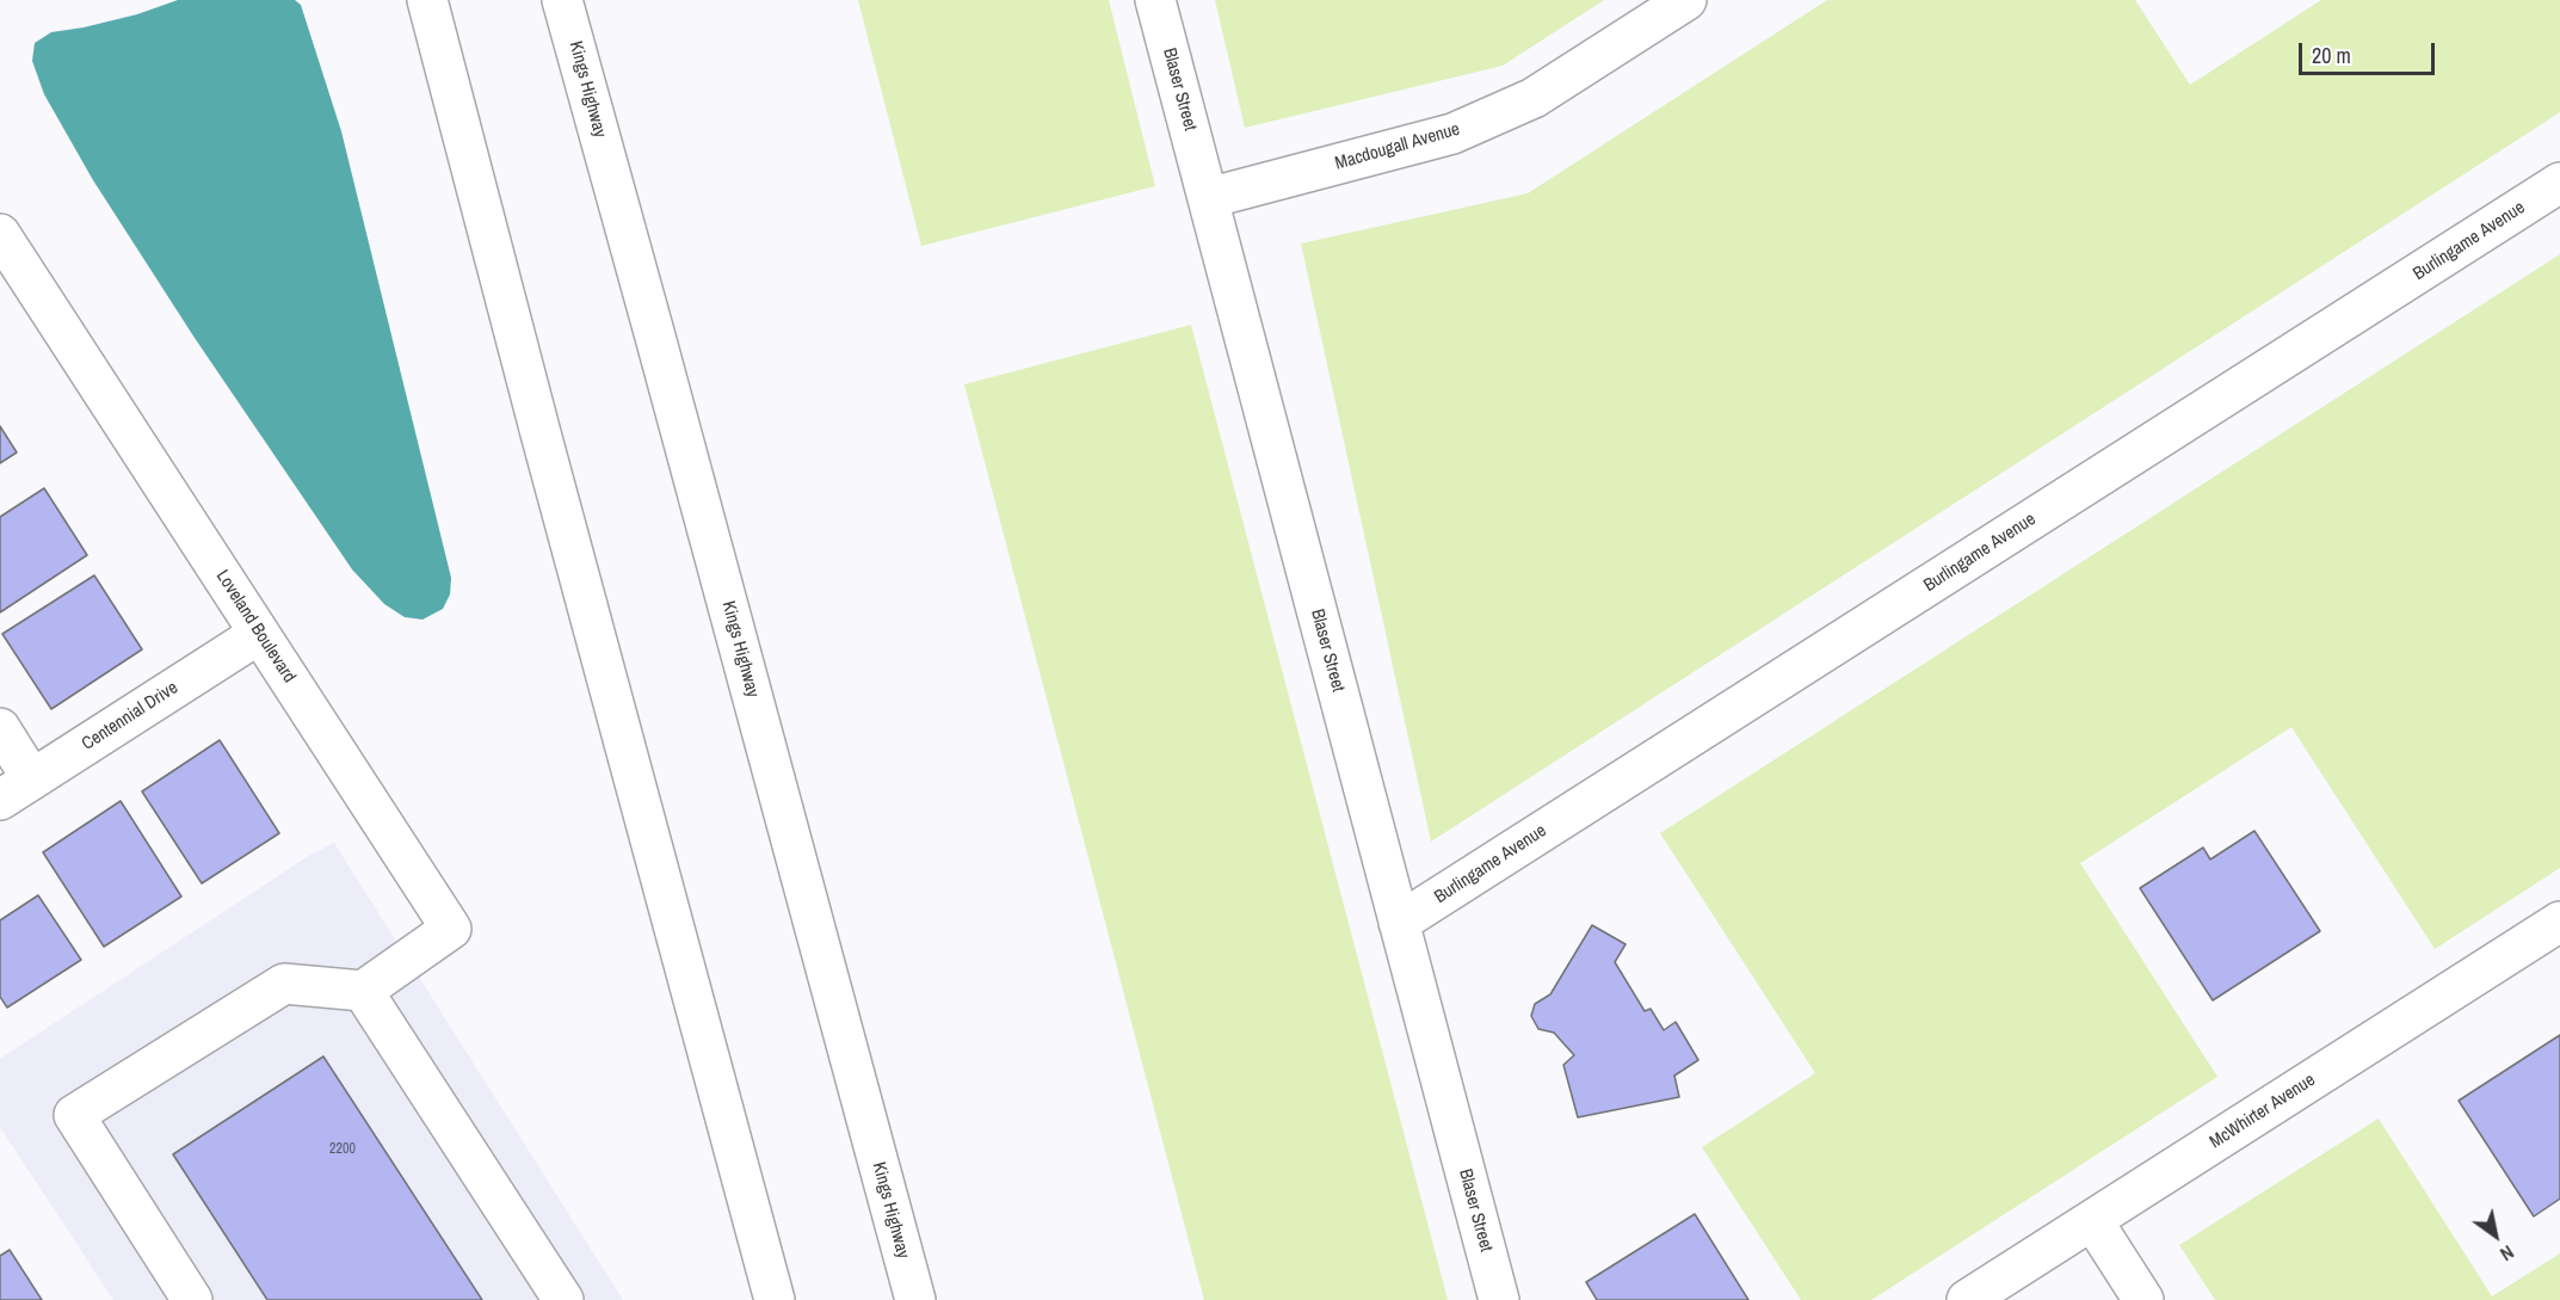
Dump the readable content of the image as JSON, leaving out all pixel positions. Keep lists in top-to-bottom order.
{
  "streets": {
    "street": [
      "Kings Highway",
      "Blaser Street",
      "Macdougall Avenue",
      "Burlingame Avenue",
      "Loveland Boulevard",
      "Centennial Drive",
      "McWhirter Avenue"
    ]
  },
  "crossings": [
    ["Blaser Street", "Macdougall Avenue"],
    ["Blaser Street", "Burlingame Avenue"],
    ["Loveland Boulevard", "Centennial Drive"]
  ],
  "house_numbers": ["2200"],
  "scale_bar": "20 m",
  "north": "bottom right"
}
